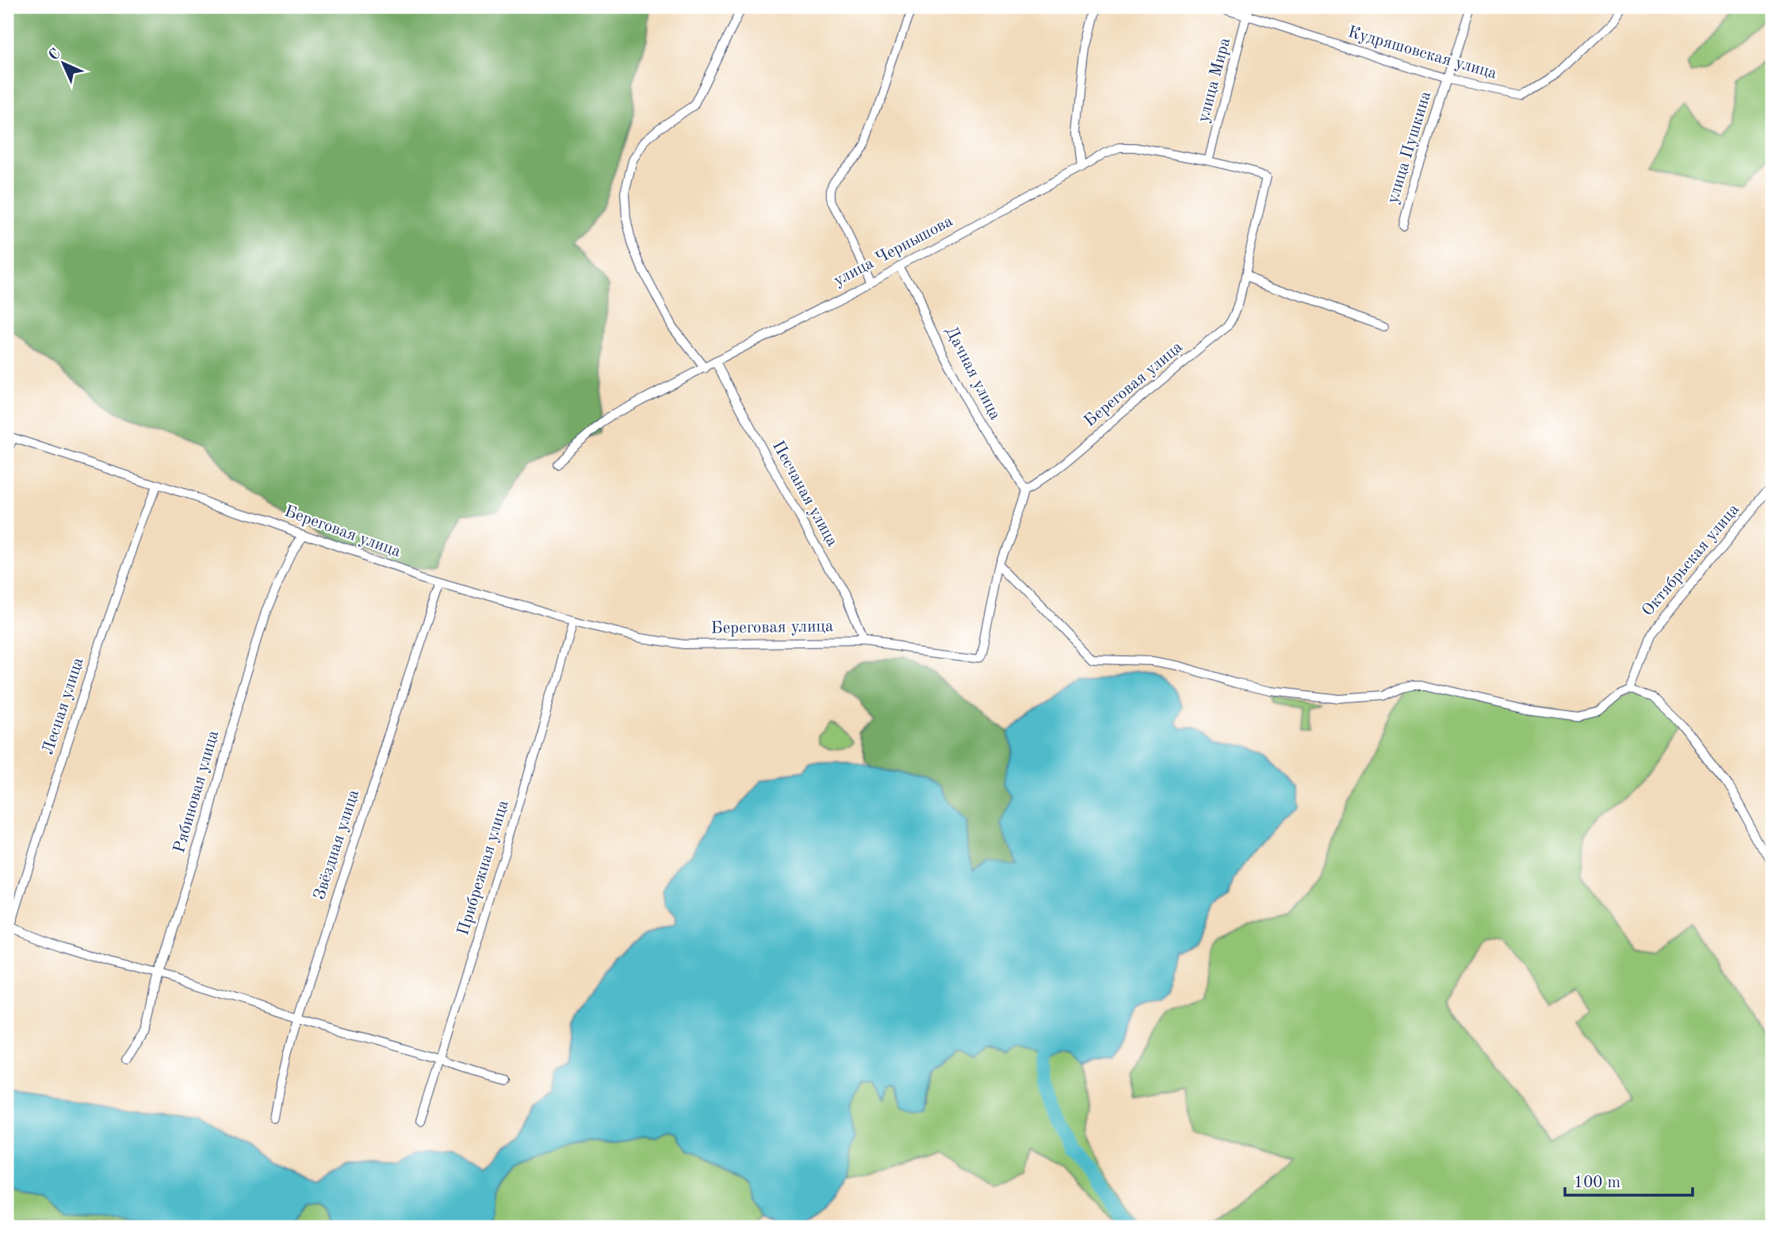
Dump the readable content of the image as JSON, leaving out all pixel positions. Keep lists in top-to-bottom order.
{
  "streets": {
    "street": [
      "Кудряшовская улица",
      "улица Мира",
      "улица Пушкина",
      "улица Чернышова",
      "Дачная улица",
      "Береговая улица",
      "Песчаная улица",
      "Октябрьская улица",
      "Лесная улица",
      "Рябиновая улица",
      "Звёздная улица",
      "Прибрежная улица"
    ]
  },
  "crossings": [
    ["Кудряшовская улица", "улица Мира"],
    ["Кудряшовская улица", "улица Пушкина"],
    ["улица Мира", "улица Чернышова"],
    ["улица Чернышова", "Дачная улица"],
    ["улица Чернышова", "Береговая улица"],
    ["улица Чернышова", "Песчаная улица"],
    ["Дачная улица", "Береговая улица"],
    ["Береговая улица", "Песчаная улица"],
    ["Береговая улица", "Лесная улица"],
    ["Береговая улица", "Рябиновая улица"],
    ["Береговая улица", "Звёздная улица"],
    ["Береговая улица", "Прибрежная улица"]
  ],
  "scale_bar": "100 m",
  "north": "top left"
}
